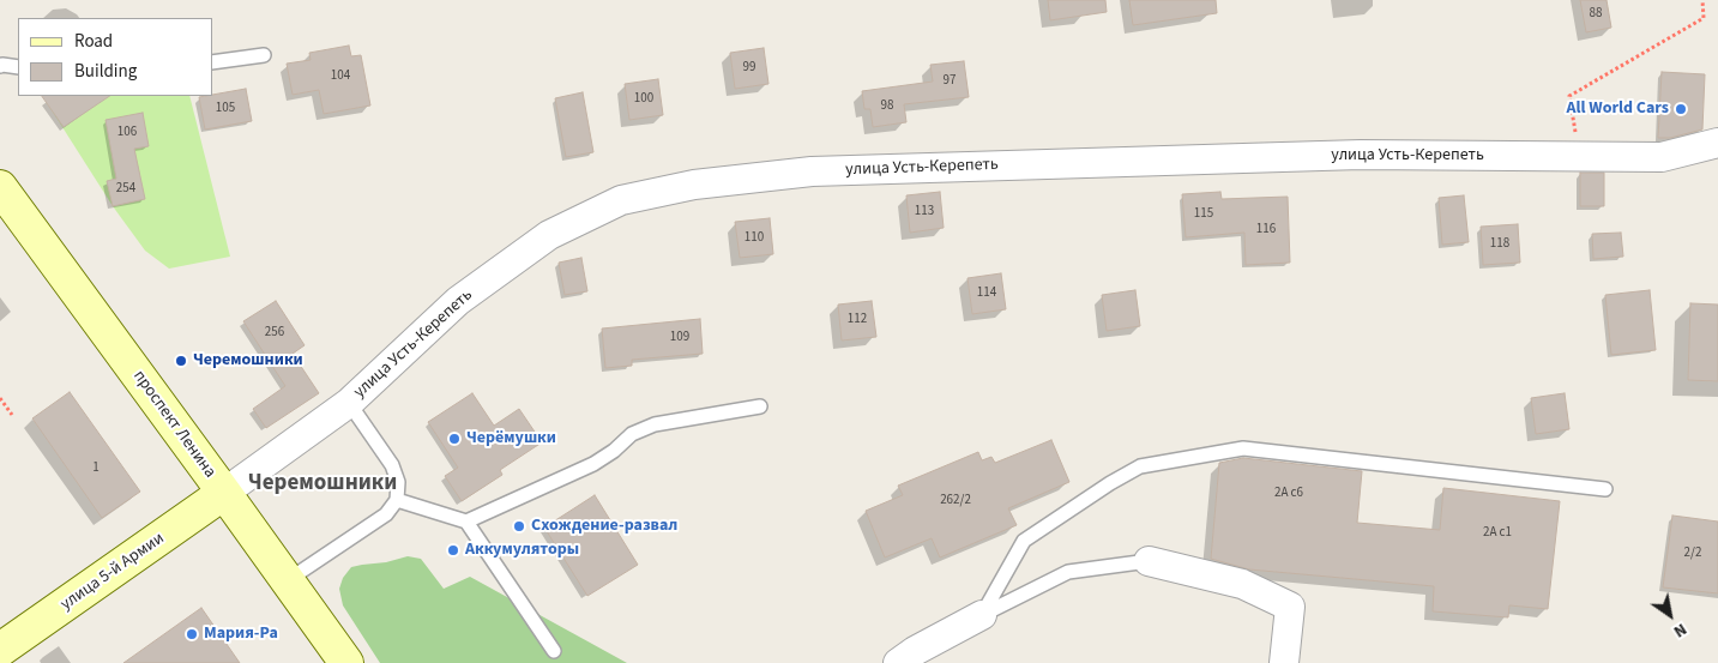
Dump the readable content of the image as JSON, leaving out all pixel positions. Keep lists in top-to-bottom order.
{
  "streets": {
    "main road": ["проспект Ленина", "улица 5-й Армии"],
    "street": ["улица Усть-Керепеть"]
  },
  "crossings": [
    ["улица Усть-Керепеть", "проспект Ленина"],
    ["улица Усть-Керепеть", "улица 5-й Армии"],
    ["проспект Ленина", "улица 5-й Армии"]
  ],
  "districts": ["Черемошники"],
  "places": [
    "All World Cars",
    "Черемошники",
    "Черёмушки",
    "Схождение-развал",
    "Аккумуляторы",
    "Мария-Ра"
  ],
  "house_numbers": [
    "88",
    "99",
    "104",
    "97",
    "100",
    "98",
    "105",
    "106",
    "254",
    "113",
    "115",
    "116",
    "110",
    "118",
    "114",
    "112",
    "256",
    "109",
    "1",
    "2А с6",
    "262/2",
    "2А с1",
    "2/2"
  ],
  "legend": ["Road", "Building"],
  "north": "bottom right"
}
